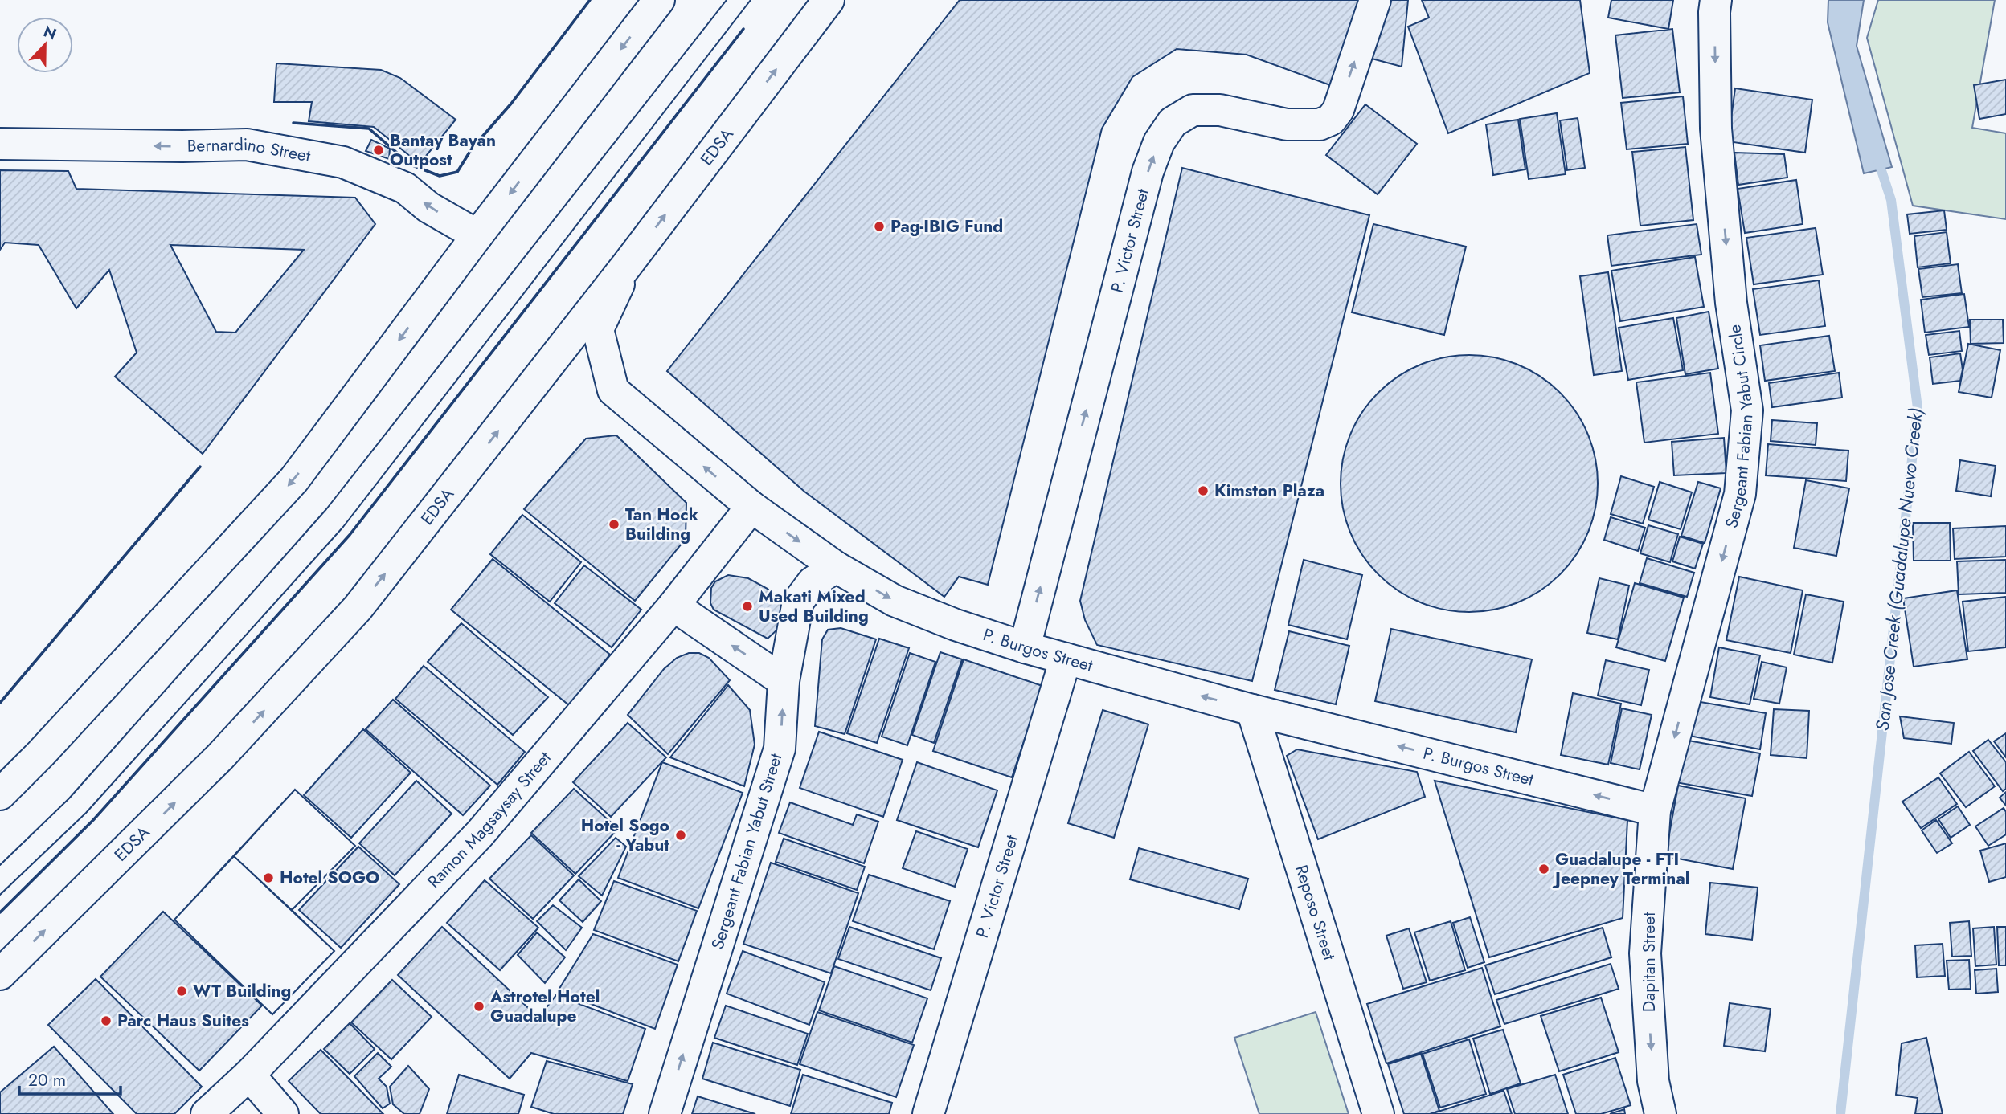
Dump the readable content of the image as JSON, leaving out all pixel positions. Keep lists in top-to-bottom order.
{
  "streets": {
    "main road": [
      "EDSA",
      "Bernardino Street",
      "P. Victor Street",
      "Sergeant Fabian Yabut Circle",
      "P. Burgos Street",
      "Ramon Magsaysay Street",
      "Sergeant Fabian Yabut Street",
      "Reposo Street",
      "Dapitan Street"
    ]
  },
  "crossings": [
    ["EDSA", "P. Burgos Street"],
    ["P. Victor Street", "P. Burgos Street"],
    ["Sergeant Fabian Yabut Circle", "P. Burgos Street"],
    ["Sergeant Fabian Yabut Circle", "Dapitan Street"],
    ["P. Burgos Street", "Ramon Magsaysay Street"],
    ["P. Burgos Street", "Sergeant Fabian Yabut Street"],
    ["P. Burgos Street", "Reposo Street"],
    ["P. Burgos Street", "Dapitan Street"]
  ],
  "one_way": [
    "Bernardino Street",
    "P. Victor Street",
    "Sergeant Fabian Yabut Circle",
    "Sergeant Fabian Yabut Street",
    "Dapitan Street"
  ],
  "water": ["San Jose Creek (Guadalupe Nuevo Creek)"],
  "places": [
    "Bantay Bayan Outpost",
    "Pag-IBIG Fund",
    "Kimston Plaza",
    "Tan Hock Building",
    "Makati Mixed Used Building",
    "Hotel Sogo - Yabut",
    "Guadalupe - FTI Jeepney Terminal",
    "Hotel SOGO",
    "WT Building",
    "Astrotel Hotel Guadalupe",
    "Parc Haus Suites"
  ],
  "scale_bar": "20 m",
  "north": "top"
}
